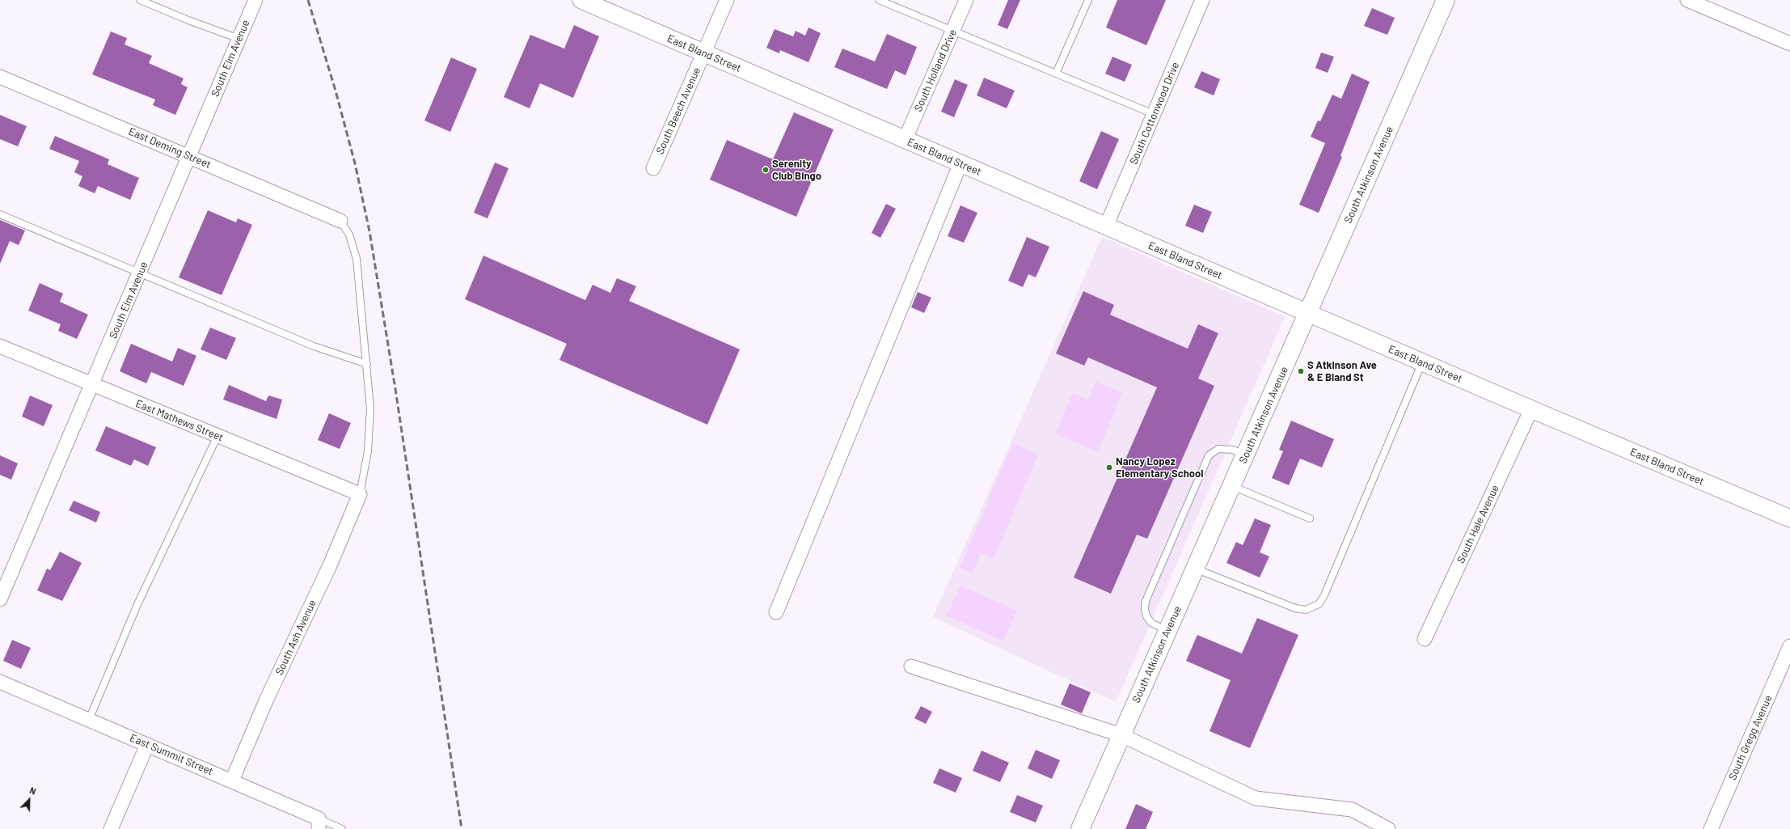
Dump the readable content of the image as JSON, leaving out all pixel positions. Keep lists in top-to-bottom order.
{
  "streets": {
    "main road": ["South Atkinson Avenue"],
    "street": [
      "East Bland Street",
      "South Elm Avenue",
      "South Holland Drive",
      "South Beech Avenue",
      "South Cottonwood Drive",
      "East Deming Street",
      "East Mathews Street",
      "South Hale Avenue",
      "South Ash Avenue",
      "South Gregg Avenue",
      "East Summit Street"
    ]
  },
  "crossings": [
    ["East Bland Street", "South Holland Drive"],
    ["East Bland Street", "South Beech Avenue"],
    ["East Bland Street", "South Cottonwood Drive"],
    ["East Bland Street", "South Atkinson Avenue"],
    ["East Bland Street", "South Hale Avenue"],
    ["South Elm Avenue", "East Deming Street"],
    ["South Elm Avenue", "East Mathews Street"],
    ["East Mathews Street", "South Ash Avenue"],
    ["South Ash Avenue", "East Summit Street"]
  ],
  "places": ["Serenity Club Bingo", "S Atkinson Ave & E Bland St", "Nancy Lopez Elementary School"],
  "north": "top right"
}
